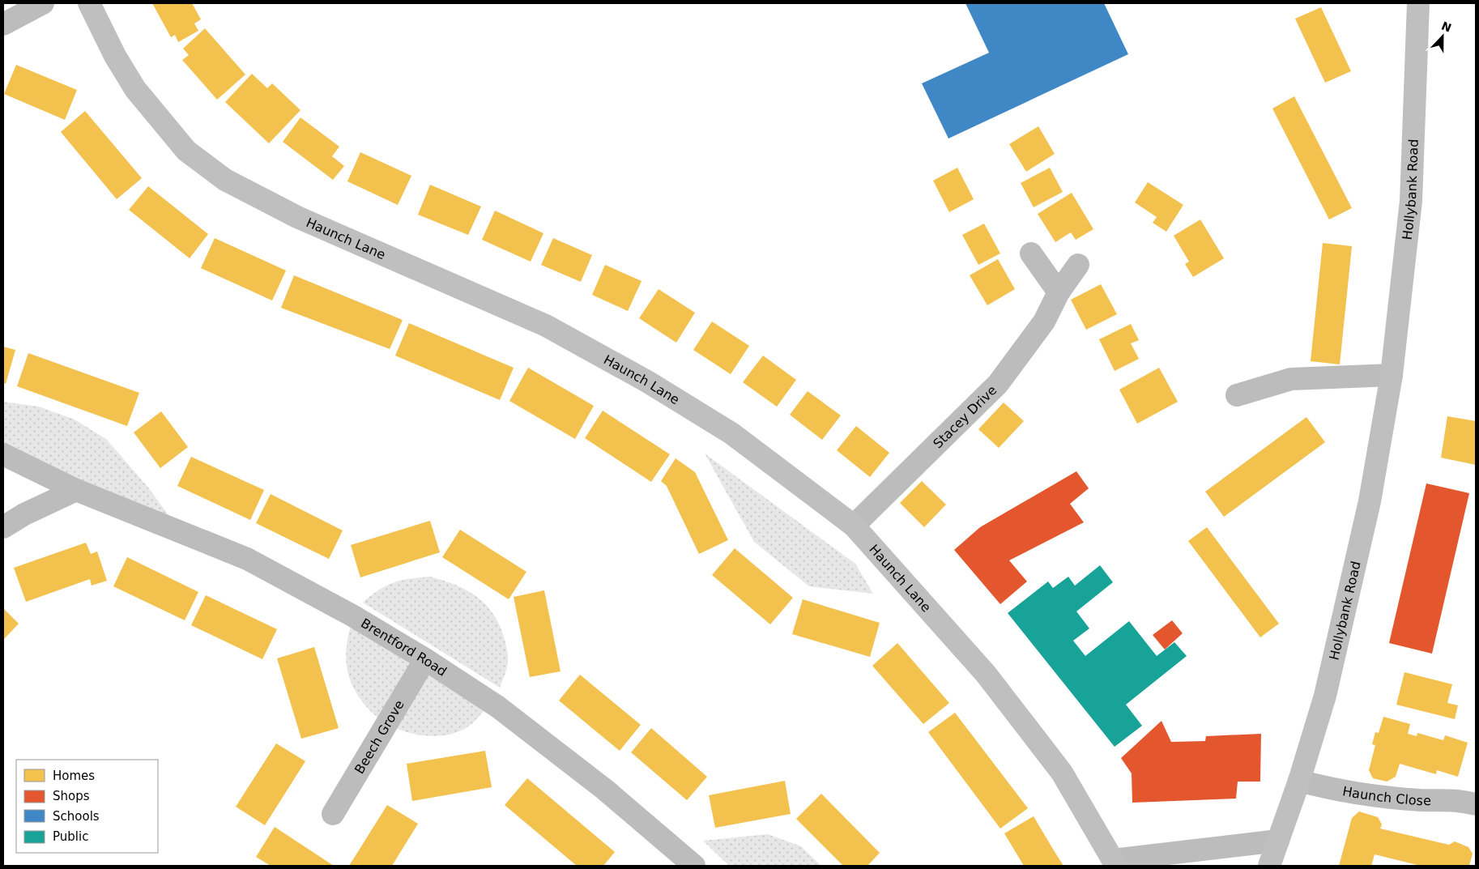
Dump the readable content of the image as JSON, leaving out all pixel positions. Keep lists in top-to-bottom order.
{
  "streets": {
    "street": [
      "Hollybank Road",
      "Haunch Lane",
      "Stacey Drive",
      "Brentford Road",
      "Beech Grove",
      "Haunch Close"
    ]
  },
  "crossings": [
    ["Hollybank Road", "Haunch Close"],
    ["Haunch Lane", "Stacey Drive"],
    ["Brentford Road", "Beech Grove"]
  ],
  "legend": [
    "Homes",
    "Shops",
    "Schools",
    "Public"
  ],
  "north": "top"
}
